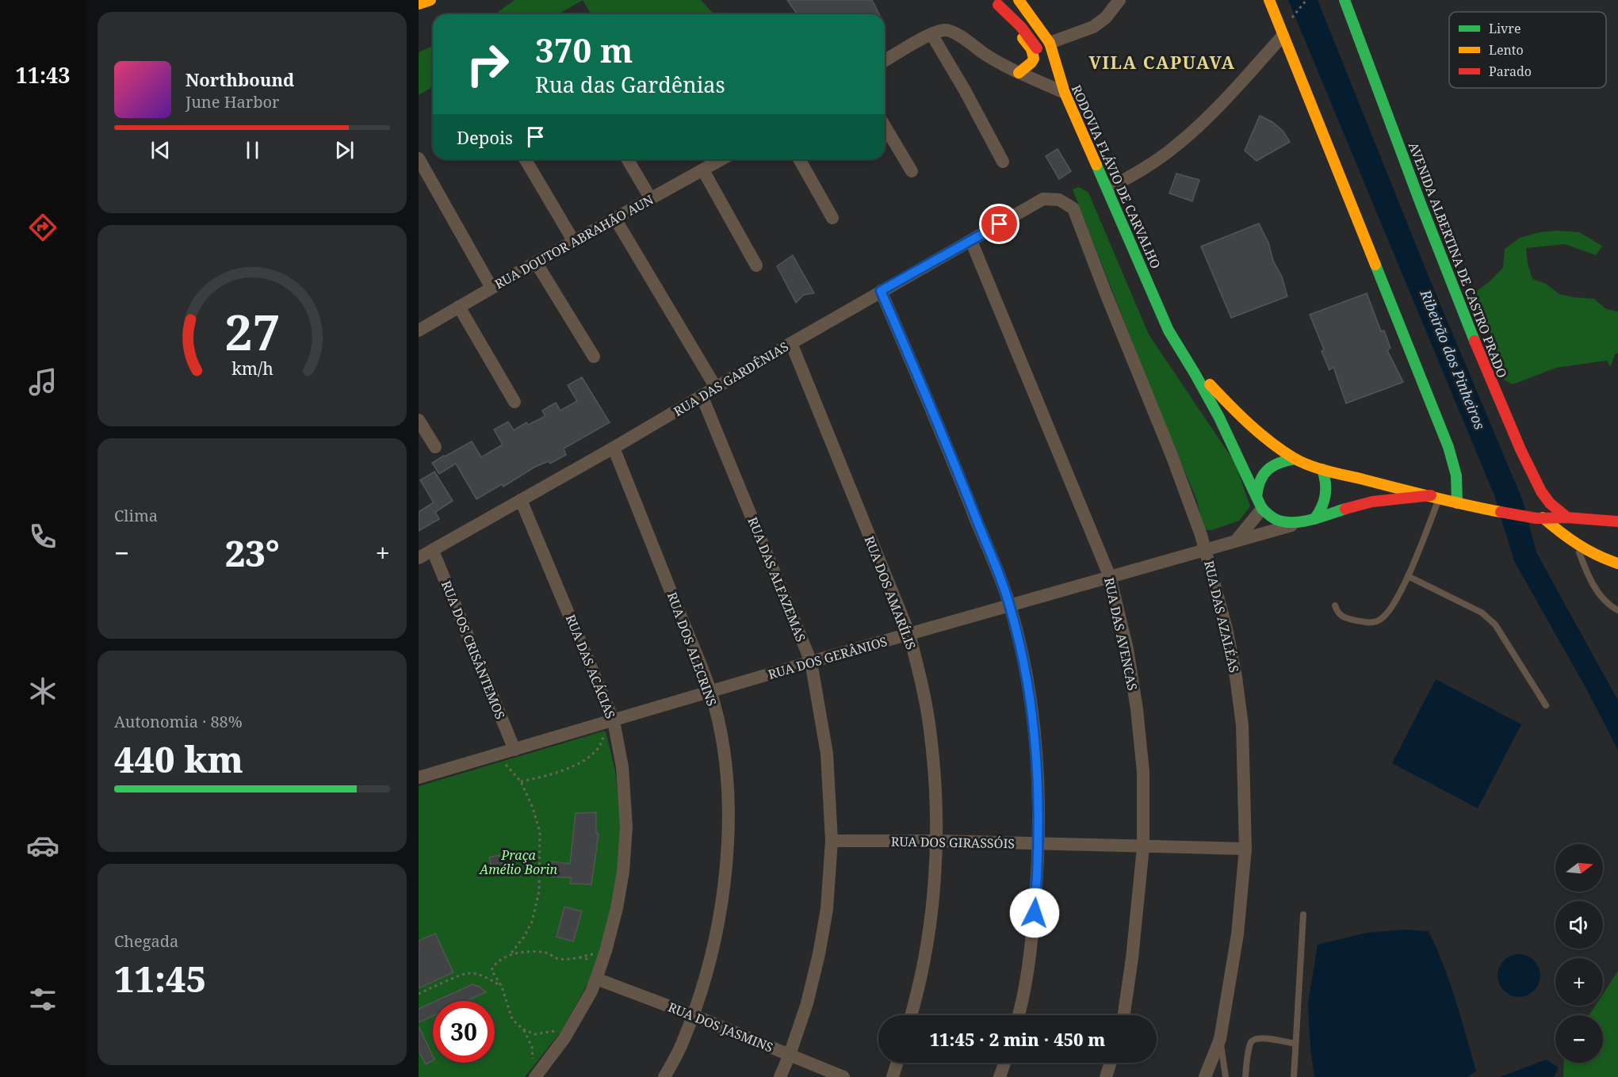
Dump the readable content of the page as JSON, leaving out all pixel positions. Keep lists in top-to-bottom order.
{
  "streets": {
    "main road": ["RODOVIA FLÁVIO DE CARVALHO", "AVENIDA ALBERTINA DE CASTRO PRADO"],
    "street": [
      "RUA DOUTOR ABRAHÃO AUN",
      "RUA DAS GARDÊNIAS",
      "RUA DAS ALFAZEMAS",
      "RUA DOS AMARÍLIS",
      "RUA DAS AZALÉAS",
      "RUA DAS AVENCAS",
      "RUA DOS ALECRINS",
      "RUA DOS CRISÂNTEMOS",
      "RUA DOS GERÂNIOS",
      "RUA DAS ACÁCIAS",
      "RUA DOS GIRASSÓIS",
      "RUA DOS JASMINS"
    ]
  },
  "crossings": [
    ["RODOVIA FLÁVIO DE CARVALHO", "AVENIDA ALBERTINA DE CASTRO PRADO"],
    ["RODOVIA FLÁVIO DE CARVALHO", "RUA DOS GERÂNIOS"],
    ["RUA DAS GARDÊNIAS", "RUA DAS ALFAZEMAS"],
    ["RUA DAS GARDÊNIAS", "RUA DOS AMARÍLIS"],
    ["RUA DAS GARDÊNIAS", "RUA DAS AZALÉAS"],
    ["RUA DAS GARDÊNIAS", "RUA DAS AVENCAS"],
    ["RUA DAS GARDÊNIAS", "RUA DOS ALECRINS"],
    ["RUA DAS GARDÊNIAS", "RUA DOS CRISÂNTEMOS"],
    ["RUA DAS GARDÊNIAS", "RUA DAS ACÁCIAS"],
    ["RUA DAS ALFAZEMAS", "RUA DOS GERÂNIOS"],
    ["RUA DAS ALFAZEMAS", "RUA DOS GIRASSÓIS"],
    ["RUA DAS ALFAZEMAS", "RUA DOS JASMINS"],
    ["RUA DOS AMARÍLIS", "RUA DOS GERÂNIOS"],
    ["RUA DOS AMARÍLIS", "RUA DOS GIRASSÓIS"],
    ["RUA DAS AZALÉAS", "RUA DOS GERÂNIOS"],
    ["RUA DAS AZALÉAS", "RUA DOS GIRASSÓIS"],
    ["RUA DAS AVENCAS", "RUA DOS GERÂNIOS"],
    ["RUA DAS AVENCAS", "RUA DOS GIRASSÓIS"],
    ["RUA DOS ALECRINS", "RUA DOS GERÂNIOS"],
    ["RUA DOS ALECRINS", "RUA DOS JASMINS"],
    ["RUA DOS CRISÂNTEMOS", "RUA DOS GERÂNIOS"],
    ["RUA DOS GERÂNIOS", "RUA DAS ACÁCIAS"],
    ["RUA DAS ACÁCIAS", "RUA DOS JASMINS"]
  ],
  "districts": ["VILA CAPUAVA"],
  "water": ["Ribeirão dos Pinheiros"],
  "parks": ["Praça Amélio Borin"],
  "legend": ["Livre", "Lento", "Parado"],
  "north": "right",
  "page": {
    "tabs": "11:43",
    "turn": ["370 m", "Rua das Gardênias"],
    "song": ["Northbound", "June Harbor"],
    "then": "Depois",
    "tile": [
      "Clima",
      ["Autonomia · 88%", "440 km"],
      ["Chegada", "11:45"]
    ],
    "heat": ["−", "23°", "+"],
    "map_buttons": ["+", "−"],
    "limit": "30",
    "trip": "11:45 · 2 min · 450 m",
    "gauge": ["27", "km/h"]
  }
}
